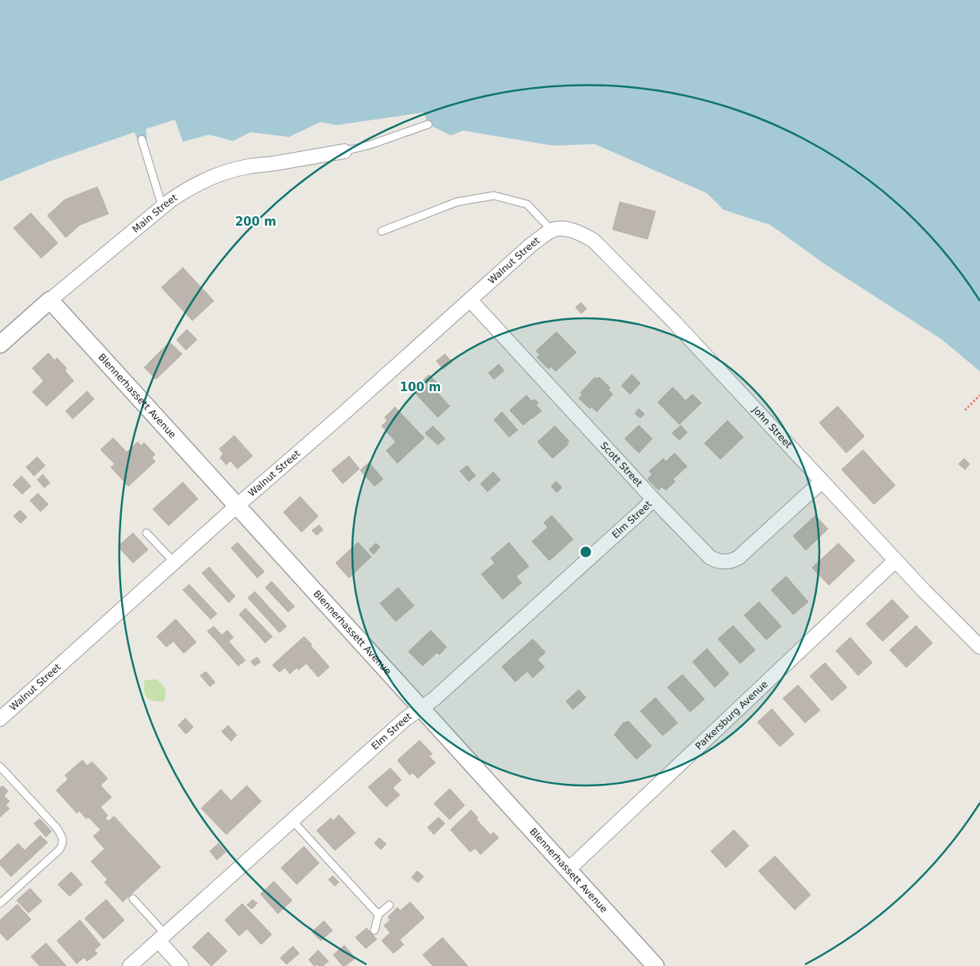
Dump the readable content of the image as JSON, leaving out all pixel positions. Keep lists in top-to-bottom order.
{
  "streets": {
    "street": [
      "Main Street",
      "Walnut Street",
      "Blennerhassett Avenue",
      "John Street",
      "Scott Street",
      "Elm Street",
      "Parkersburg Avenue"
    ]
  },
  "crossings": [
    ["Main Street", "Blennerhassett Avenue"],
    ["Walnut Street", "Blennerhassett Avenue"],
    ["Walnut Street", "John Street"],
    ["Walnut Street", "Scott Street"],
    ["Blennerhassett Avenue", "Elm Street"],
    ["Blennerhassett Avenue", "Parkersburg Avenue"],
    ["John Street", "Scott Street"],
    ["John Street", "Parkersburg Avenue"],
    ["Scott Street", "Elm Street"]
  ],
  "rings": ["200 m", "100 m"]
}
